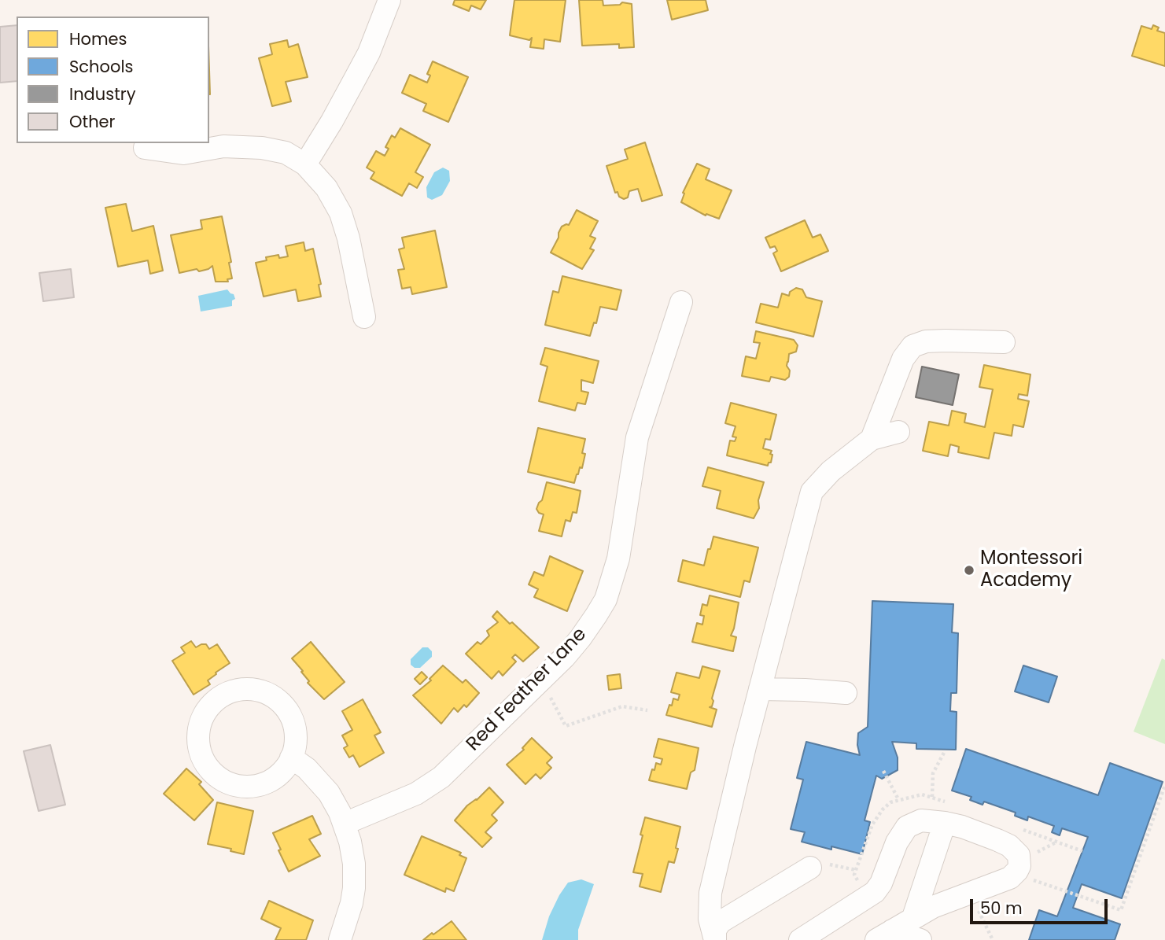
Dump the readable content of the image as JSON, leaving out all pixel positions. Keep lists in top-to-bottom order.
{
  "streets": {
    "street": ["Red Feather Lane"]
  },
  "places": ["Montessori Academy"],
  "legend": [
    "Homes",
    "Schools",
    "Industry",
    "Other"
  ],
  "scale_bar": "50 m"
}
